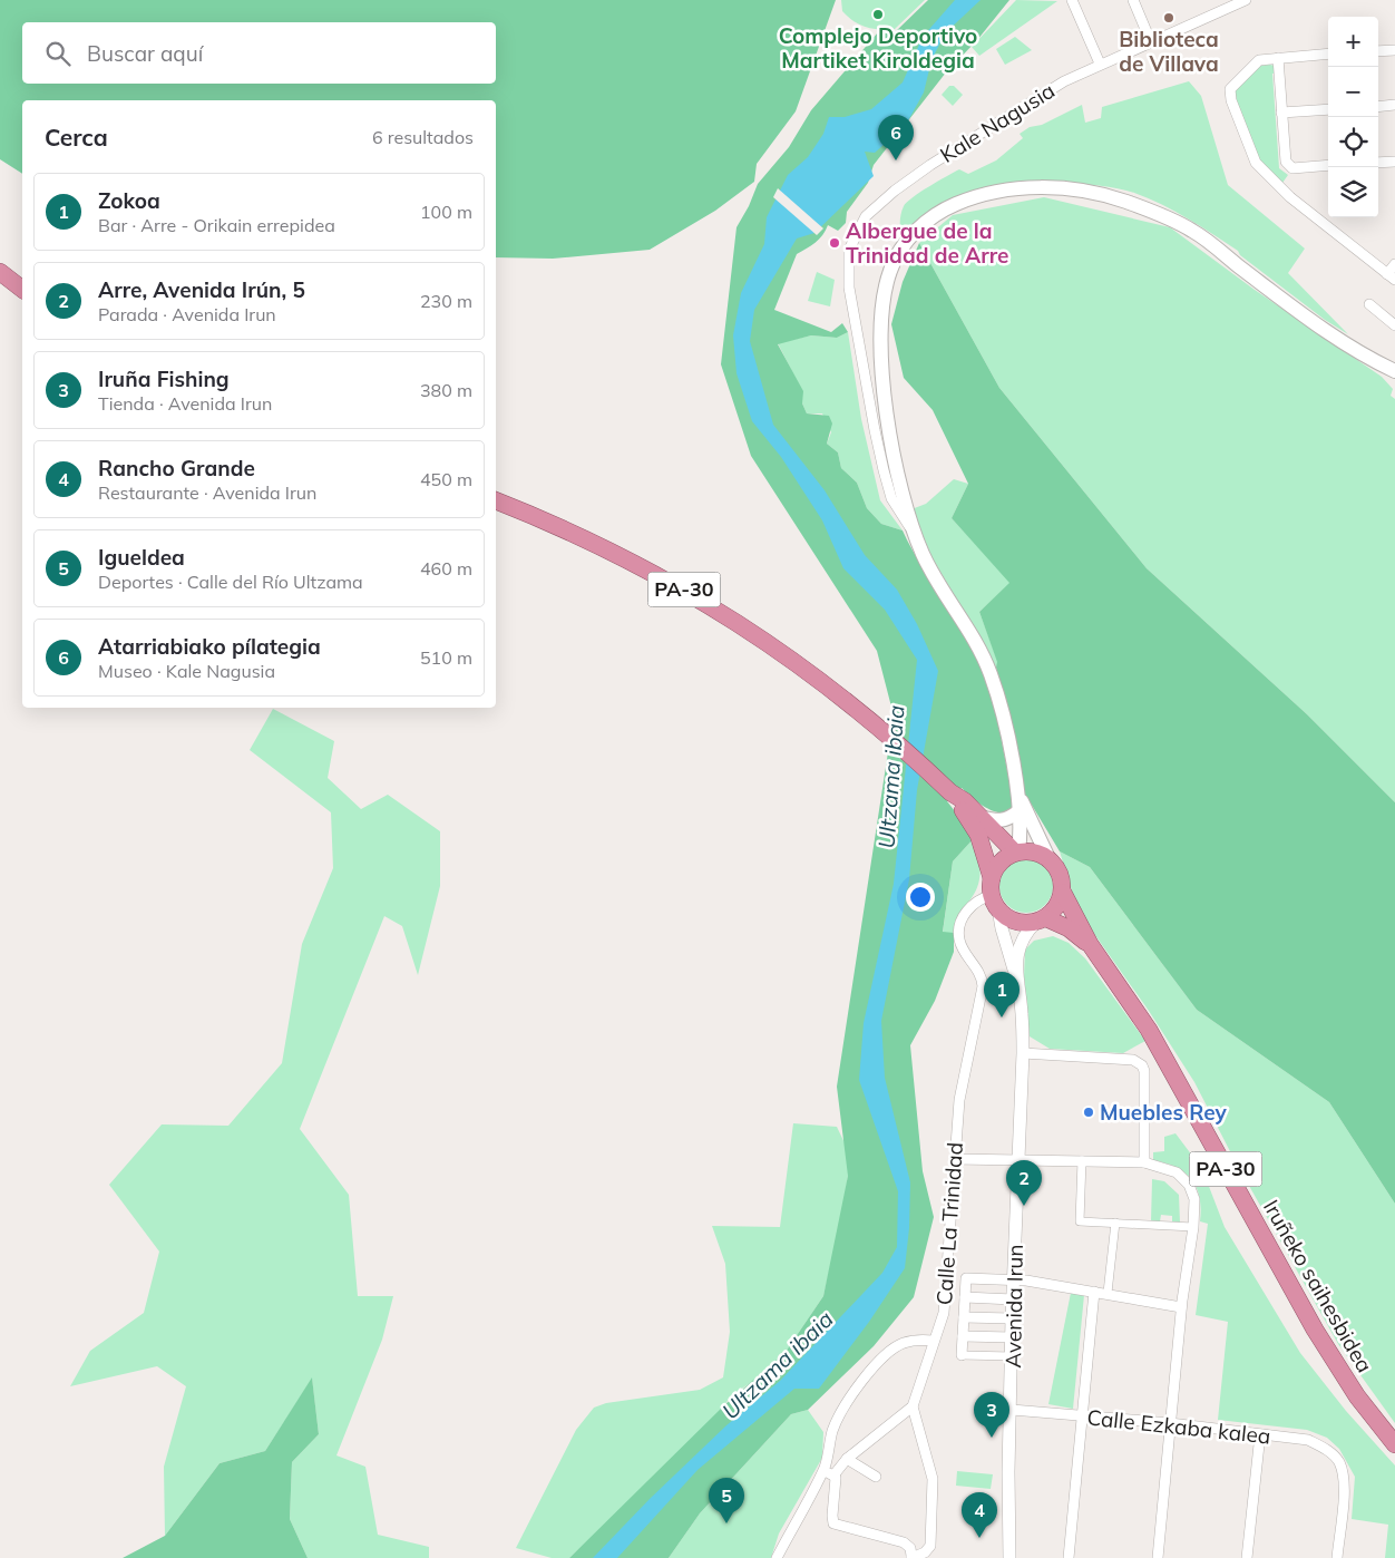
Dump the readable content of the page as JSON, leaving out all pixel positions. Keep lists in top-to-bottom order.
{
  "streets": {
    "highway": ["PA-30", "Iruñeko saihesbidea"],
    "street": [
      "Kale Nagusia",
      "Calle La Trinidad",
      "Avenida Irun",
      "Calle Ezkaba kalea"
    ]
  },
  "crossings": [
    ["PA-30", "Calle La Trinidad"],
    ["PA-30", "Iruñeko saihesbidea"],
    ["Calle La Trinidad", "Iruñeko saihesbidea"],
    ["Avenida Irun", "Calle Ezkaba kalea"]
  ],
  "water": ["Ultzama ibaia"],
  "places": [
    "Complejo Deportivo Martiket Kiroldegia",
    "Biblioteca de Villava",
    "Albergue de la Trinidad de Arre",
    "Muebles Rey"
  ],
  "page": {
    "map_buttons": ["+", "−"],
    "search": "Buscar aquí",
    "heading": ["Cerca", "6 resultados"],
    "pins": [
      "6",
      "1",
      "2",
      "3",
      "5",
      "4"
    ],
    "list": [
      {
        "mark": "1",
        "name": "Zokoa",
        "note": "Bar · Arre - Orikain errepidea",
        "value": "100 m"
      },
      {
        "mark": "2",
        "name": "Arre, Avenida Irún, 5",
        "note": "Parada · Avenida Irun",
        "value": "230 m"
      },
      {
        "mark": "3",
        "name": "Iruña Fishing",
        "note": "Tienda · Avenida Irun",
        "value": "380 m"
      },
      {
        "mark": "4",
        "name": "Rancho Grande",
        "note": "Restaurante · Avenida Irun",
        "value": "450 m"
      },
      {
        "mark": "5",
        "name": "Igueldea",
        "note": "Deportes · Calle del Río Ultzama",
        "value": "460 m"
      },
      {
        "mark": "6",
        "name": "Atarriabiako pílategia",
        "note": "Museo · Kale Nagusia",
        "value": "510 m"
      }
    ]
  }
}
